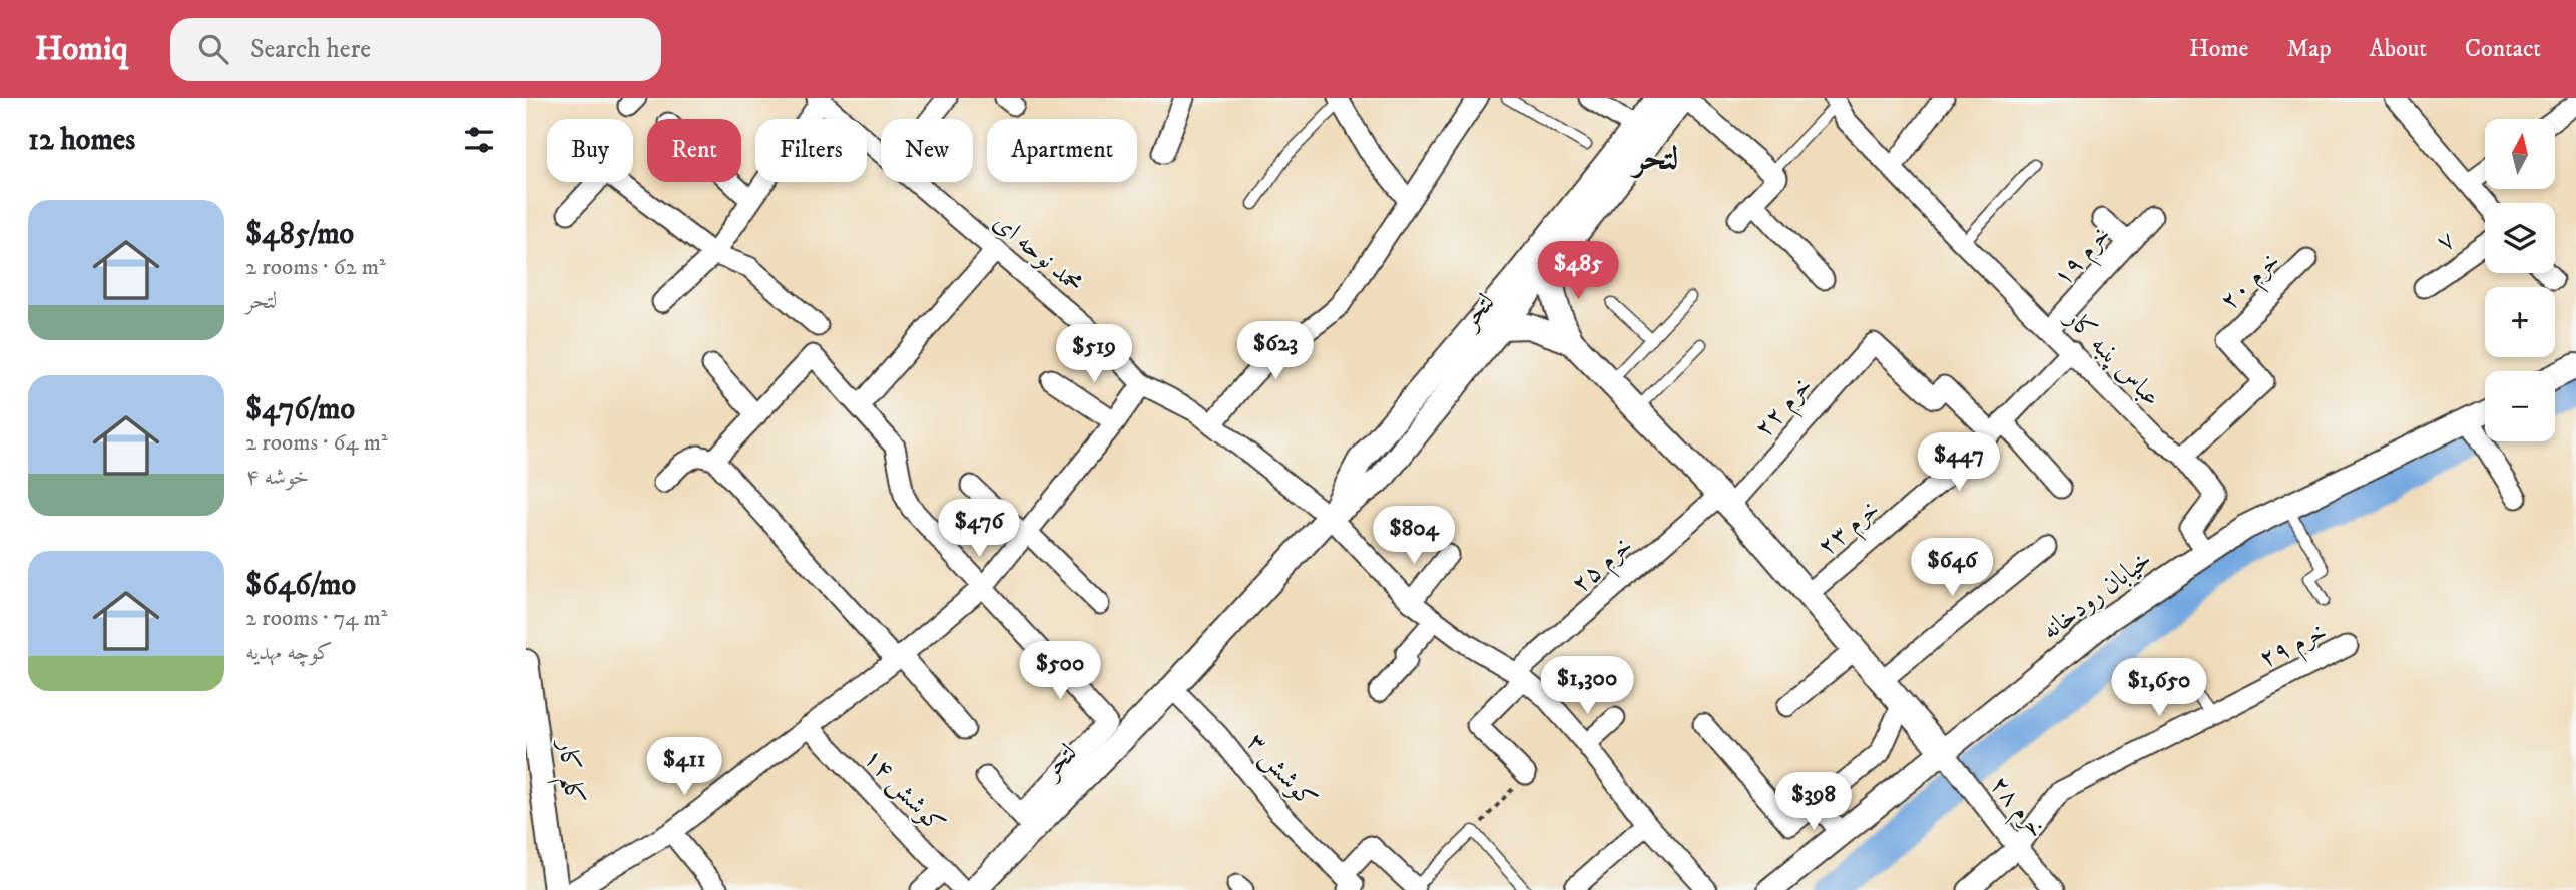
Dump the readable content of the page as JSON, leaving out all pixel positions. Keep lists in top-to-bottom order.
{
  "streets": {
    "street": [
      "۷",
      "محمد نوحه ای",
      "خرم ۱۹",
      "خرم ۲۰",
      "لتحر",
      "عباس پنبه کار",
      "خرم ۲۲",
      "خرم ۲۳",
      "خرم ۲۵",
      "خیابان رودخانه",
      "خرم ۲۹",
      "کوشش ۳",
      "کلم کار",
      "کوشش ۱۴",
      "خرم ۲۸"
    ]
  },
  "crossings": [
    ["محمد نوحه ای", "لتحر"],
    ["محمد نوحه ای", "خرم ۲۵"],
    ["خرم ۱۹", "عباس پنبه کار"],
    ["خرم ۲۰", "عباس پنبه کار"],
    ["لتحر", "کوشش ۳"],
    ["عباس پنبه کار", "خرم ۲۳"],
    ["عباس پنبه کار", "خیابان رودخانه"],
    ["خرم ۲۲", "خرم ۲۳"],
    ["خرم ۲۲", "خرم ۲۵"],
    ["خیابان رودخانه", "خرم ۲۸"],
    ["خرم ۲۹", "خرم ۲۸"]
  ],
  "districts": ["لتحر"],
  "north": "top",
  "page": {
    "header": "Homiq",
    "search": "Search here",
    "nav": [
      "Home",
      "Map",
      "About",
      "Contact"
    ],
    "heading": "12 homes",
    "map_buttons": ["+", "−"],
    "chip": [
      "Buy",
      "Rent",
      "Filters",
      "New",
      "Apartment"
    ],
    "list": [
      {
        "name": "$485/mo",
        "note": "2 rooms · 62 m² · لتحر"
      },
      {
        "name": "$476/mo",
        "note": "2 rooms · 64 m² · خوشه ۴"
      },
      {
        "name": "$646/mo",
        "note": "2 rooms · 74 m² · کوچه مهدیه"
      }
    ],
    "price": [
      "$485",
      "$623",
      "$519",
      "$447",
      "$476",
      "$804",
      "$646",
      "$500",
      "$1,300",
      "$1,650",
      "$411",
      "$398"
    ]
  }
}
